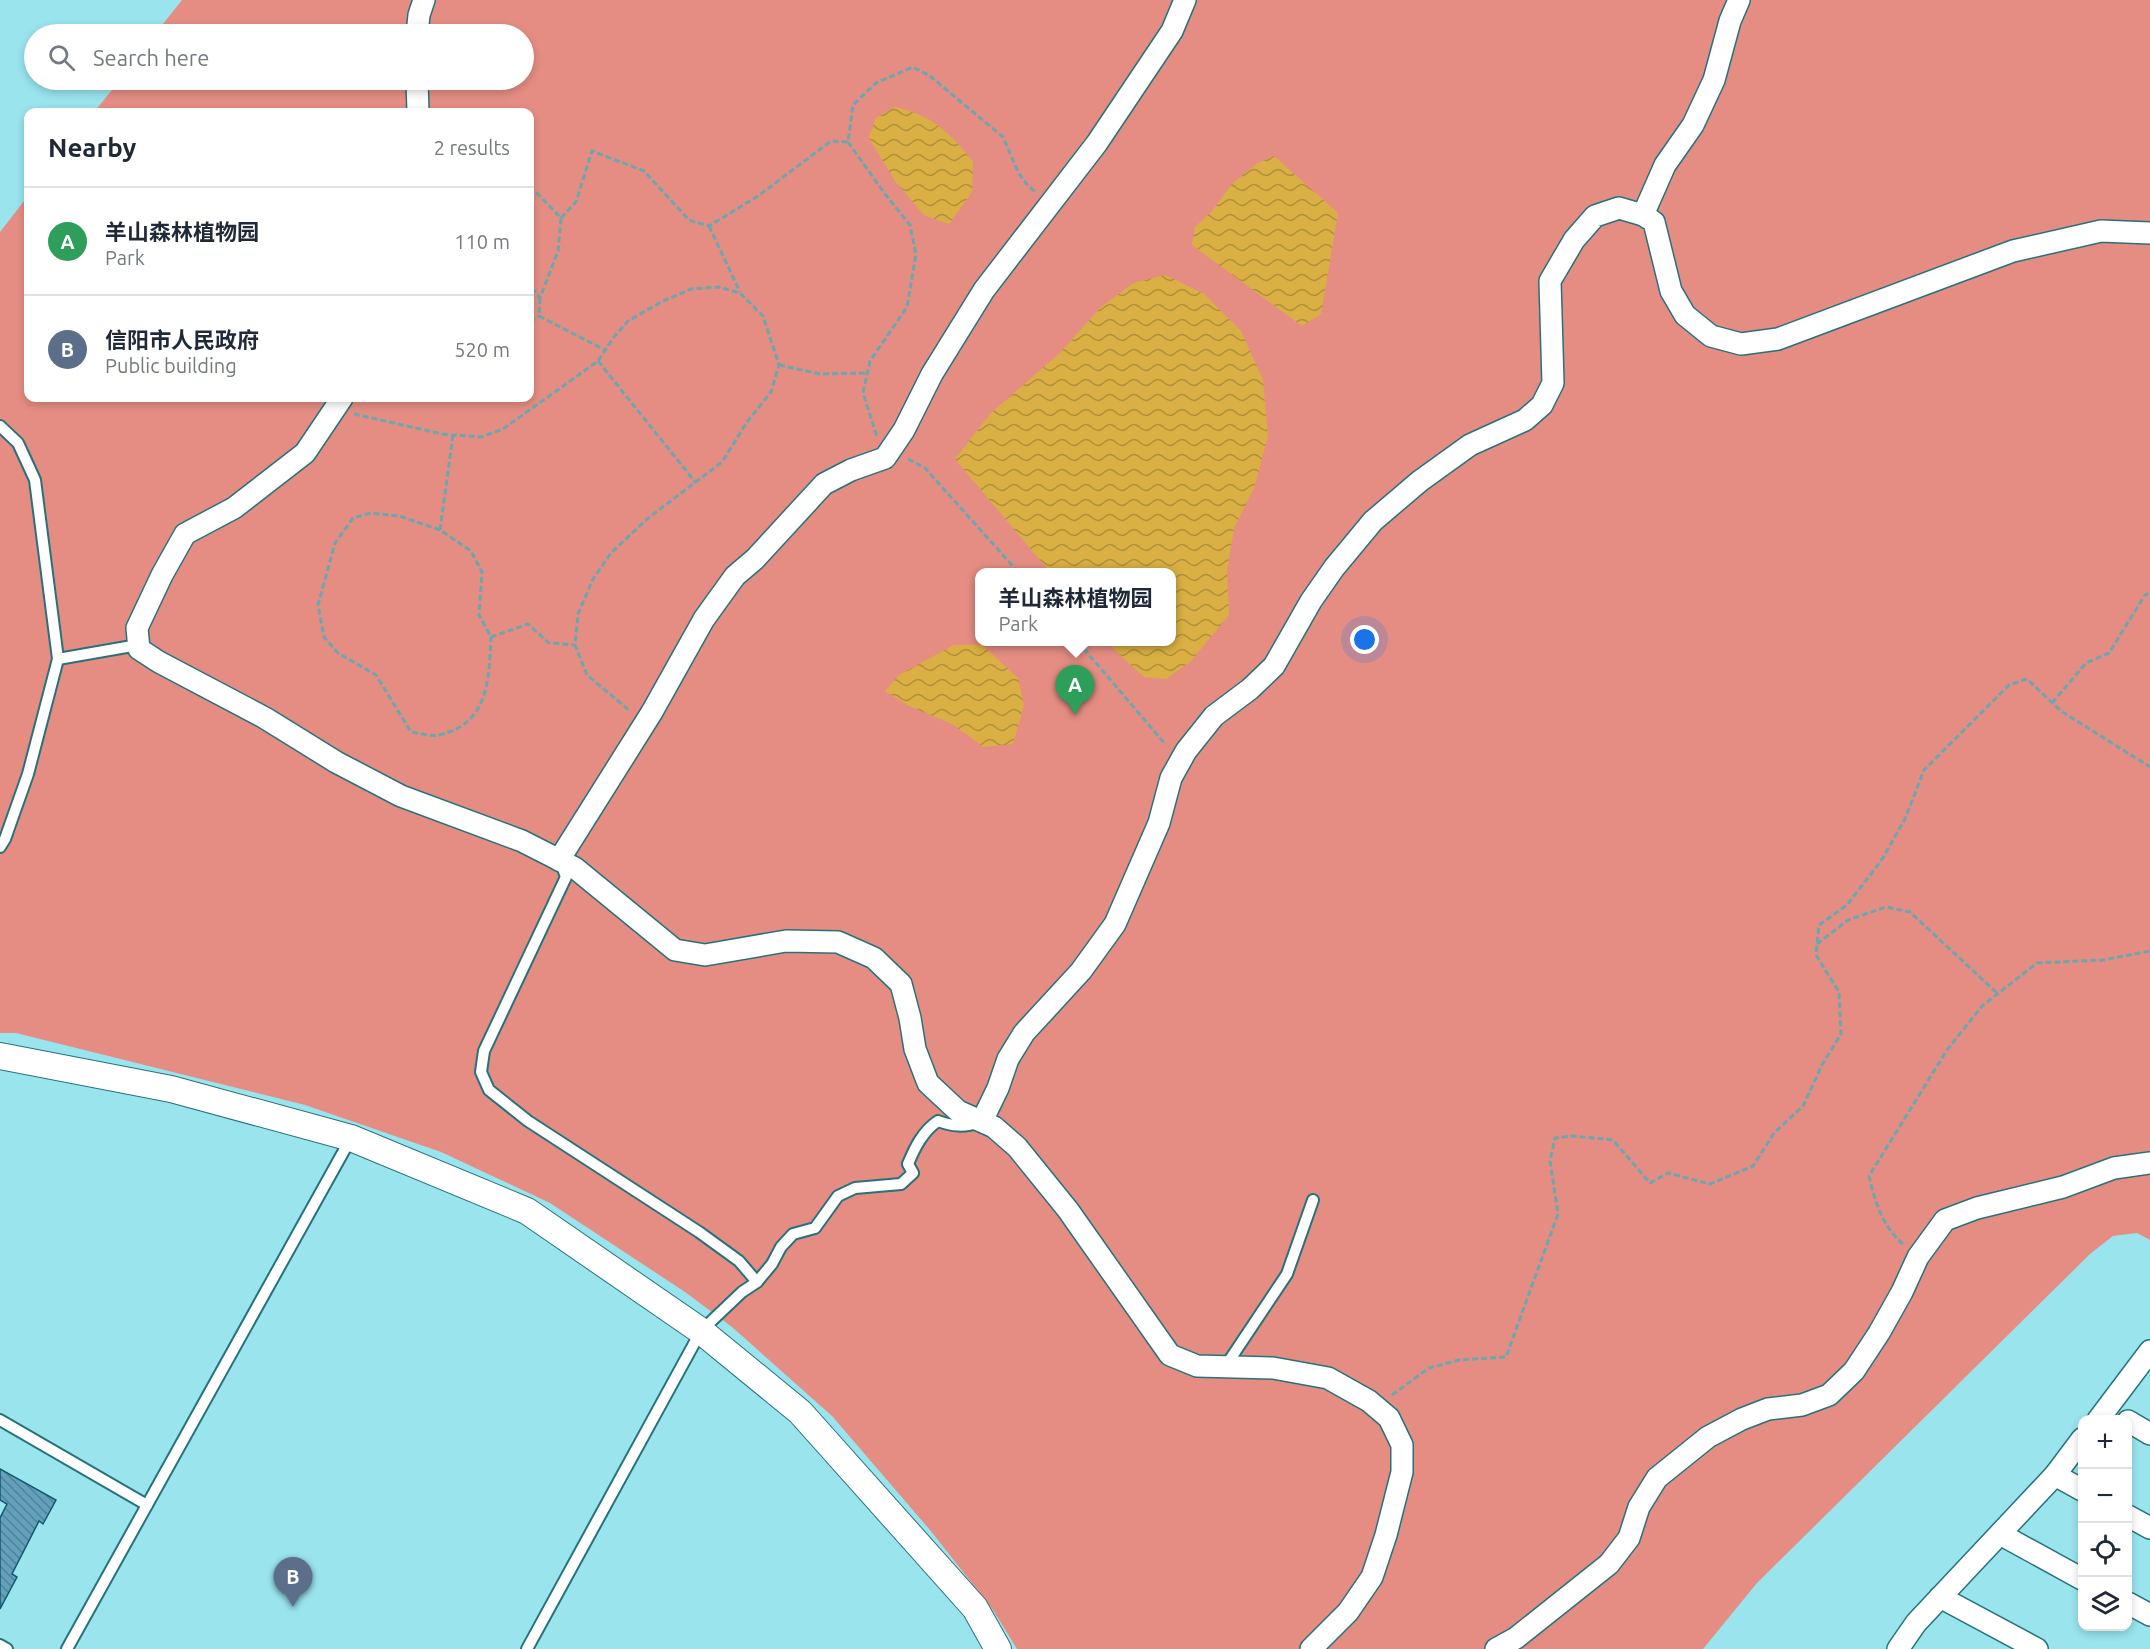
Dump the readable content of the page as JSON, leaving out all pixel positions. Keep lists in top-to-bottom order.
{
  "page": {
    "search": "Search here",
    "heading": ["Nearby", "2 results"],
    "list": [
      {
        "mark": "A",
        "name": "羊山森林植物园",
        "note": "Park",
        "value": "110 m"
      },
      {
        "mark": "B",
        "name": "信阳市人民政府",
        "note": "Public building",
        "value": "520 m"
      }
    ],
    "popup": ["羊山森林植物园", "Park"],
    "pins": ["A", "B"],
    "map_buttons": ["+", "−"]
  }
}
